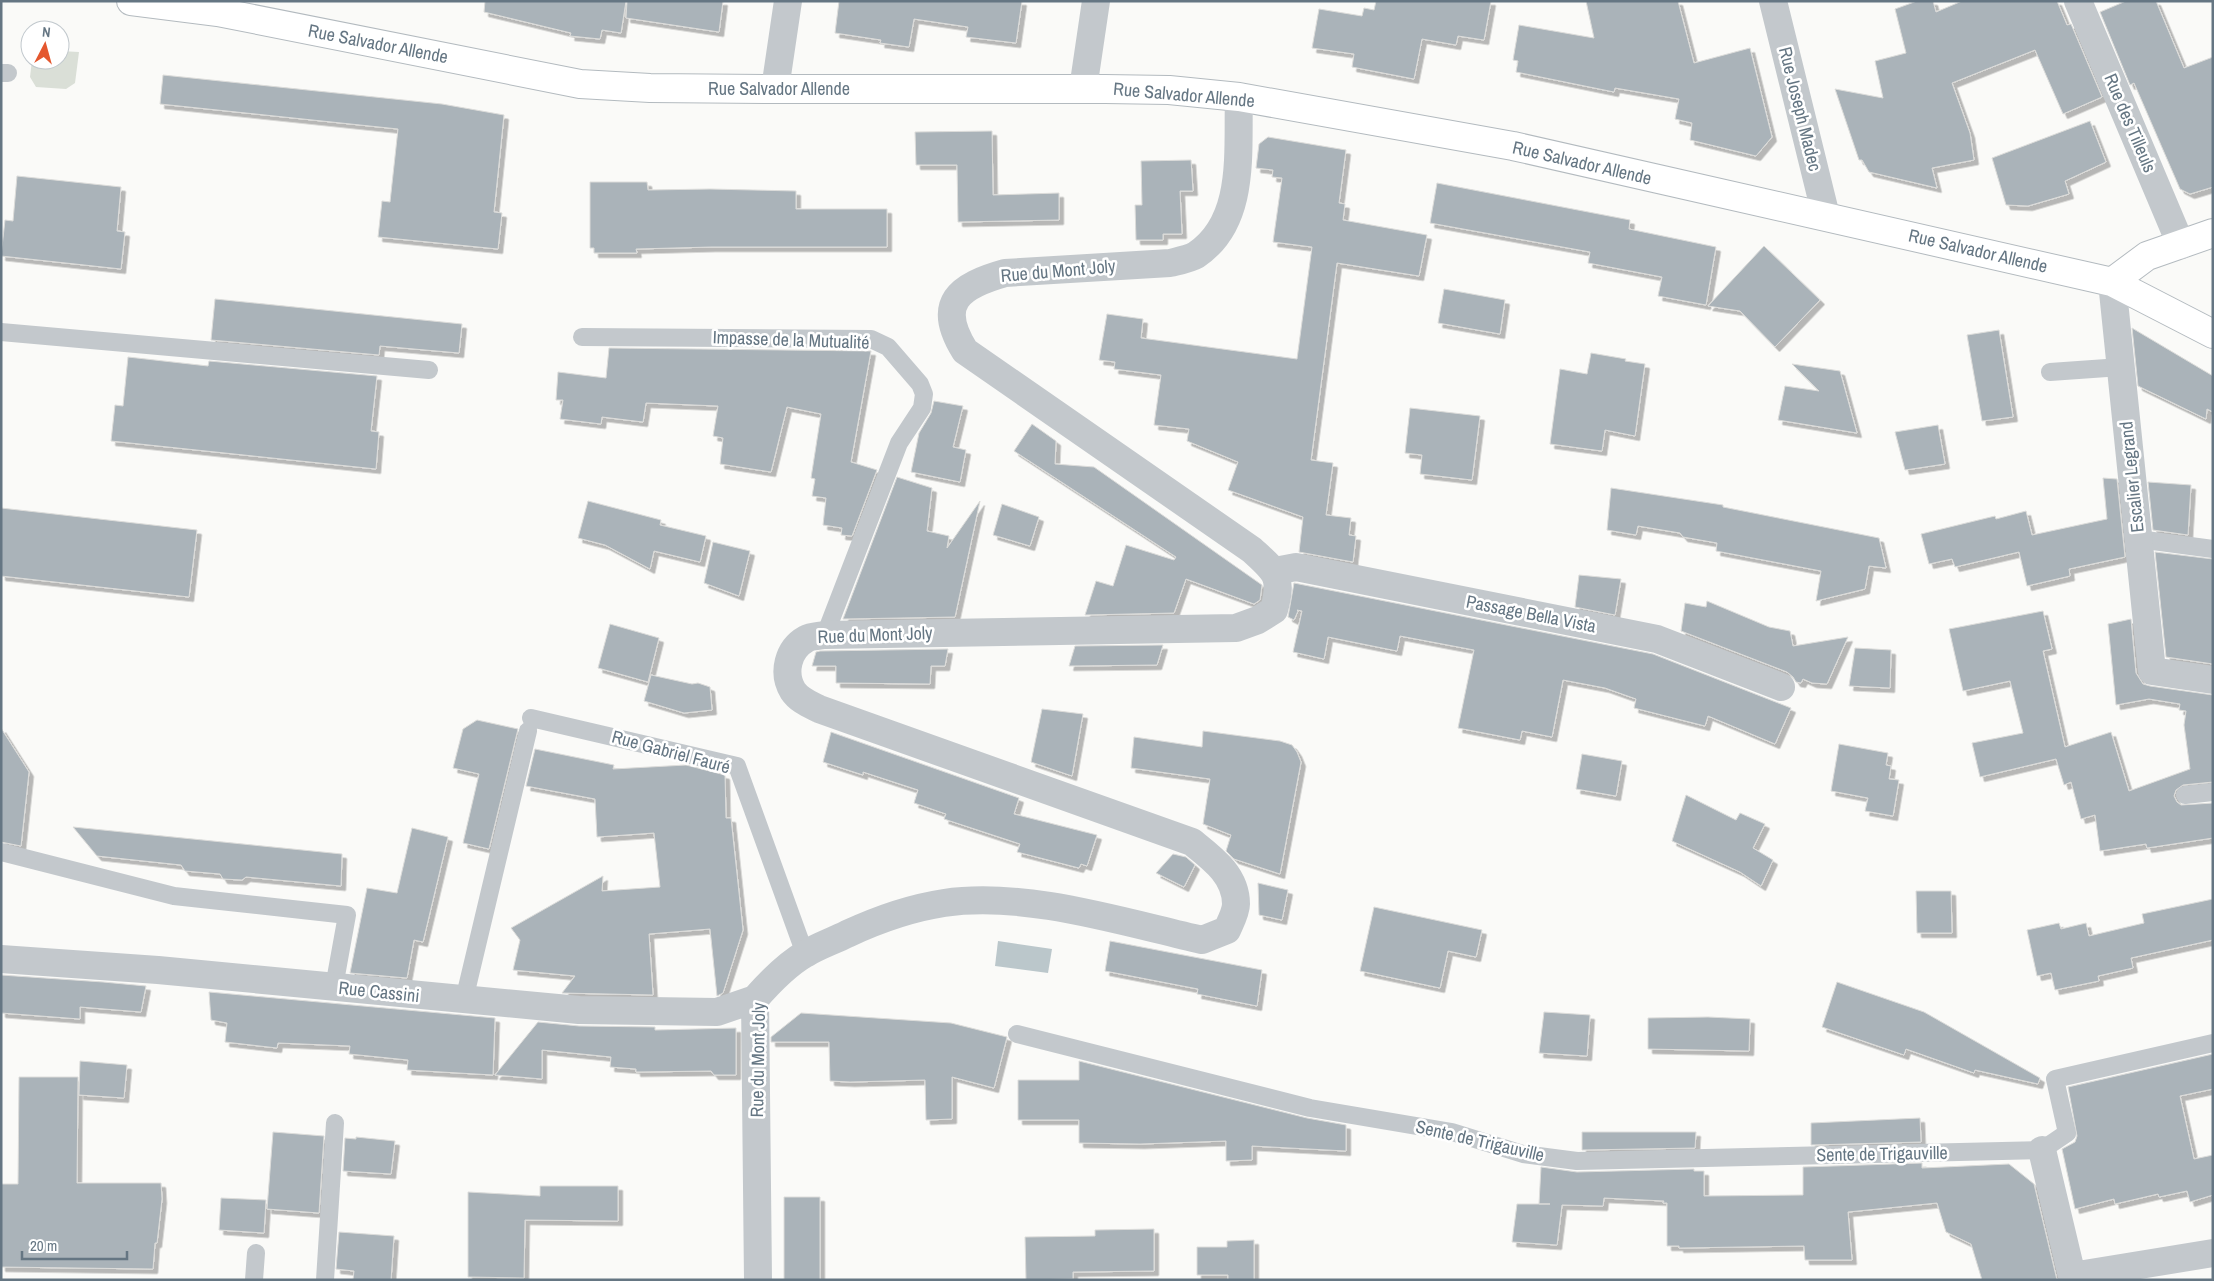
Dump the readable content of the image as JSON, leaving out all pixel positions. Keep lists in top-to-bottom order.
{
  "streets": {
    "street": [
      "Rue Salvador Allende",
      "Rue Joseph Madec",
      "Rue des Tilleuls",
      "Rue du Mont Joly",
      "Escalier Legrand",
      "Passage Bella Vista",
      "Rue Cassini"
    ],
    "lane": ["Impasse de la Mutualité", "Rue Gabriel Fauré", "Sente de Trigauville"]
  },
  "crossings": [
    ["Rue Salvador Allende", "Rue Joseph Madec"],
    ["Rue Salvador Allende", "Rue du Mont Joly"],
    ["Rue Salvador Allende", "Escalier Legrand"],
    ["Rue du Mont Joly", "Impasse de la Mutualité"],
    ["Rue du Mont Joly", "Passage Bella Vista"],
    ["Rue du Mont Joly", "Rue Gabriel Fauré"],
    ["Rue du Mont Joly", "Rue Cassini"],
    ["Rue Gabriel Fauré", "Rue Cassini"]
  ],
  "scale_bar": "20 m",
  "north": "top"
}
